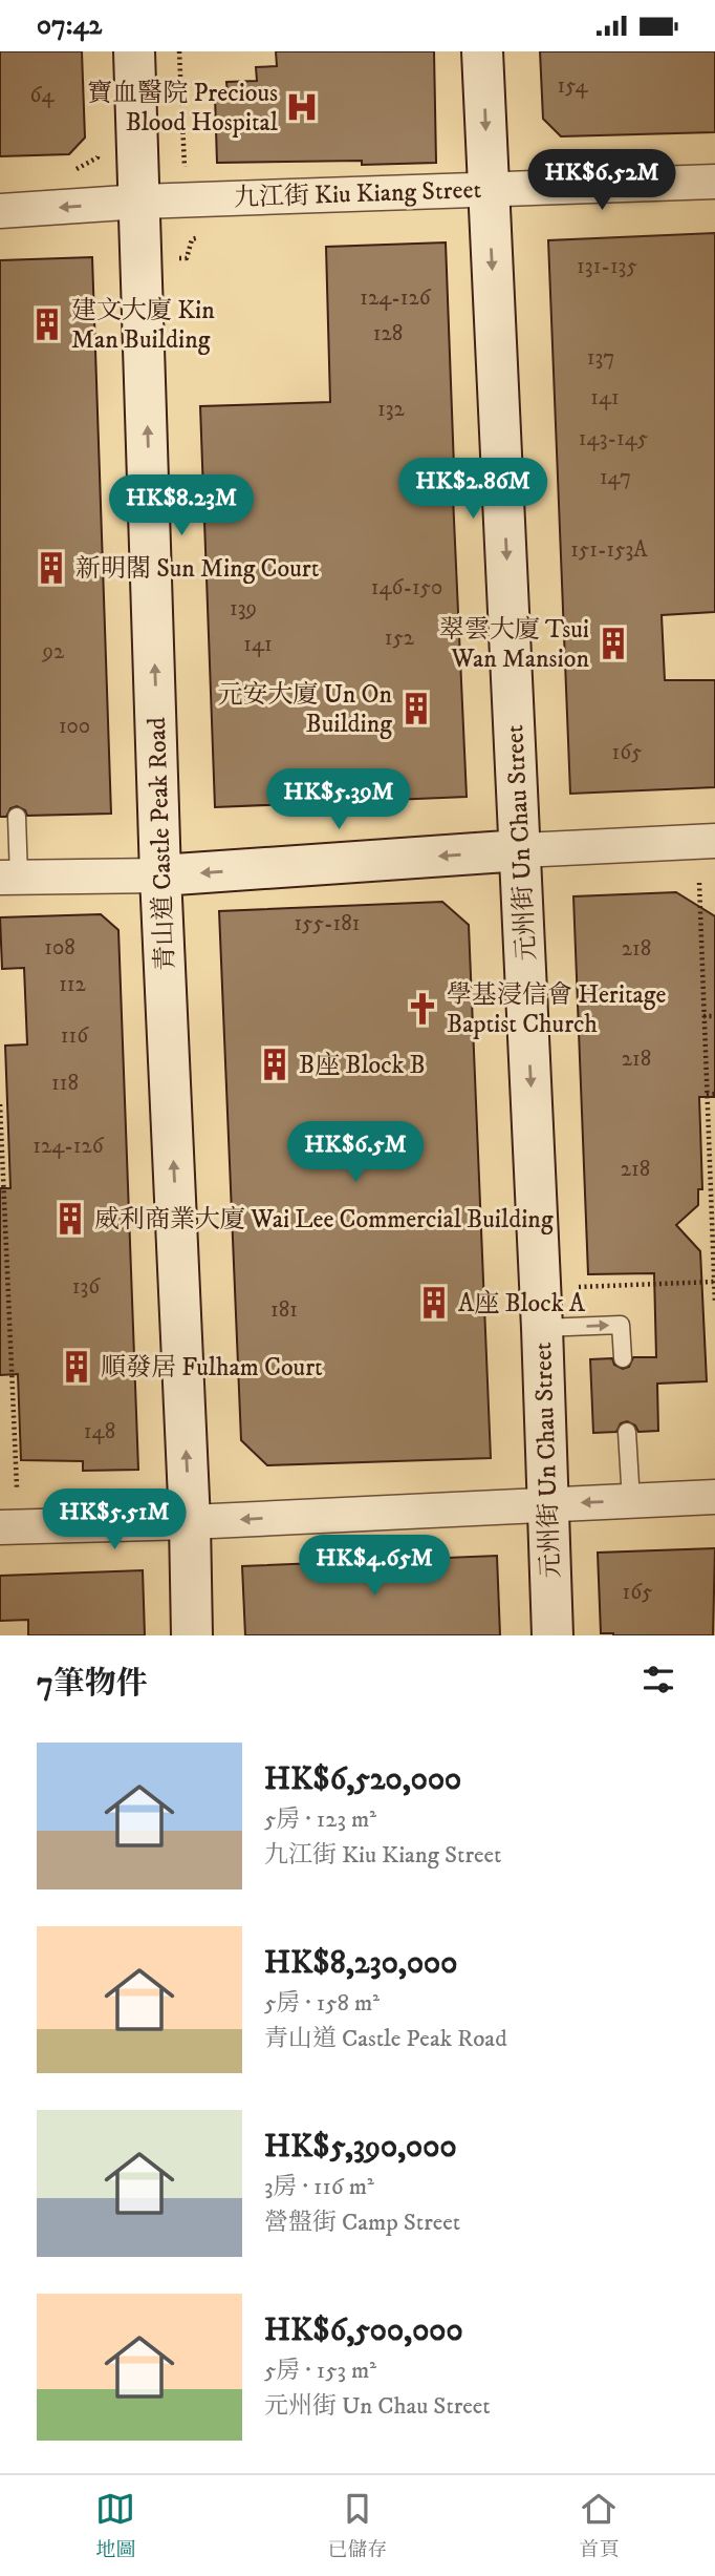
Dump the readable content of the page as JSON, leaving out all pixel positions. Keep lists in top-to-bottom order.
{
  "streets": {
    "main road": ["元州街 Un Chau Street", "青山道 Castle Peak Road"],
    "street": ["九江街 Kiu Kiang Street"]
  },
  "crossings": [
    ["九江街 Kiu Kiang Street", "元州街 Un Chau Street"],
    ["九江街 Kiu Kiang Street", "青山道 Castle Peak Road"]
  ],
  "one_way": ["元州街 Un Chau Street", "青山道 Castle Peak Road"],
  "places": {
    "hospital": ["寶血醫院 Precious Blood Hospital"],
    "building": [
      "建文大廈 Kin Man Building",
      "新明閣 Sun Ming Court",
      "翠雲大廈 Tsui Wan Mansion",
      "元安大廈 Un On Building",
      "B座 Block B",
      "威利商業大廈 Wai Lee Commercial Building",
      "A座 Block A",
      "順發居 Fulham Court"
    ],
    "church": ["學基浸信會 Heritage Baptist Church"]
  },
  "house_numbers": [
    "154",
    "64",
    "131-135",
    "124-126",
    "128",
    "137",
    "141",
    "132",
    "143-145",
    "147",
    "151-153A",
    "146-150",
    "139",
    "152",
    "141",
    "92",
    "100",
    "165",
    "155-181",
    "108",
    "218",
    "112",
    "116",
    "218",
    "118",
    "124-126",
    "218",
    "136",
    "181",
    "148",
    "165"
  ],
  "page": {
    "status": "07:42",
    "price": [
      "HK$6.52M",
      "HK$2.86M",
      "HK$8.23M",
      "HK$5.39M",
      "HK$6.5M",
      "HK$5.51M",
      "HK$4.65M"
    ],
    "heading": "7筆物件",
    "list": [
      {
        "name": "HK$6,520,000",
        "note": "5房 · 123 m² · 九江街 Kiu Kiang Street"
      },
      {
        "name": "HK$8,230,000",
        "note": "5房 · 158 m² · 青山道 Castle Peak Road"
      },
      {
        "name": "HK$5,390,000",
        "note": "3房 · 116 m² · 營盤街 Camp Street"
      },
      {
        "name": "HK$6,500,000",
        "note": "5房 · 153 m² · 元州街 Un Chau Street"
      }
    ],
    "tabs": ["地圖", "已儲存", "首頁"]
  }
}
